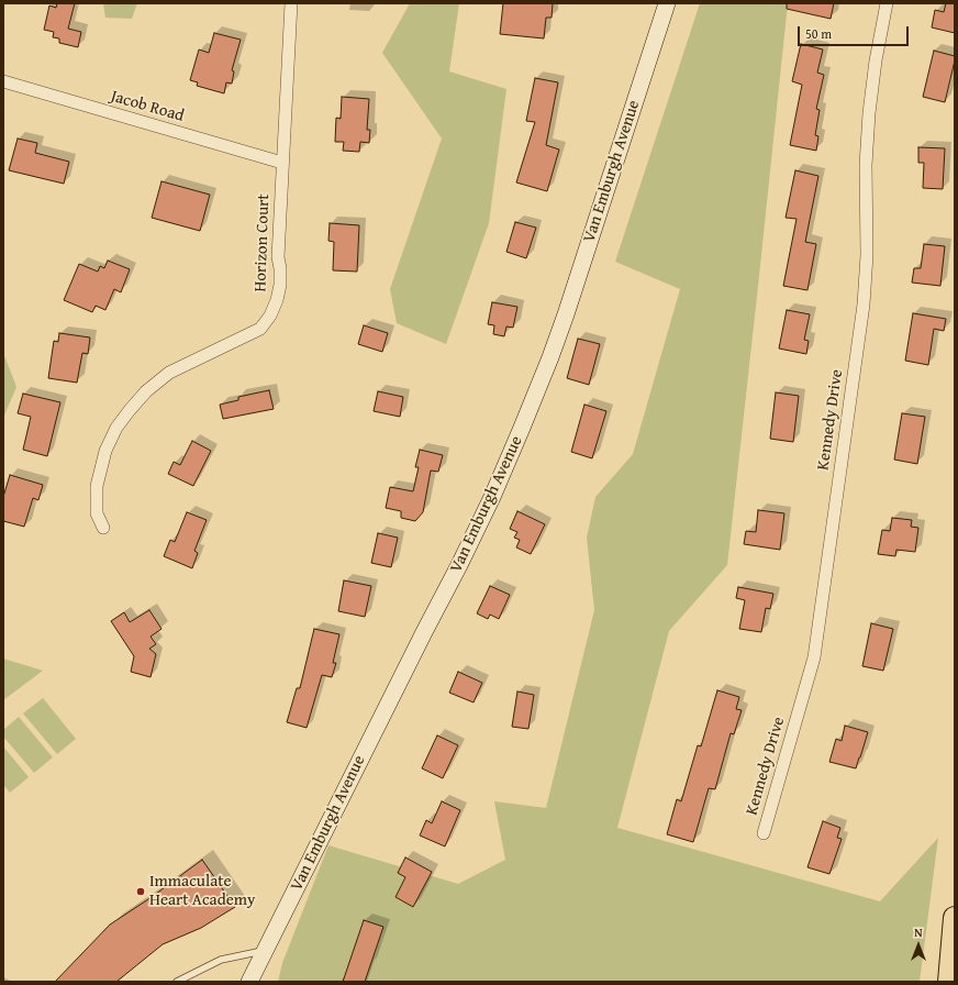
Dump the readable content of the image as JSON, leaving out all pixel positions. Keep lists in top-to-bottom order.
{
  "streets": {
    "main road": ["Van Emburgh Avenue"],
    "street": ["Jacob Road", "Horizon Court", "Kennedy Drive"]
  },
  "crossings": [
    ["Jacob Road", "Horizon Court"]
  ],
  "places": ["Immaculate Heart Academy"],
  "scale_bar": "50 m",
  "north": "top"
}
